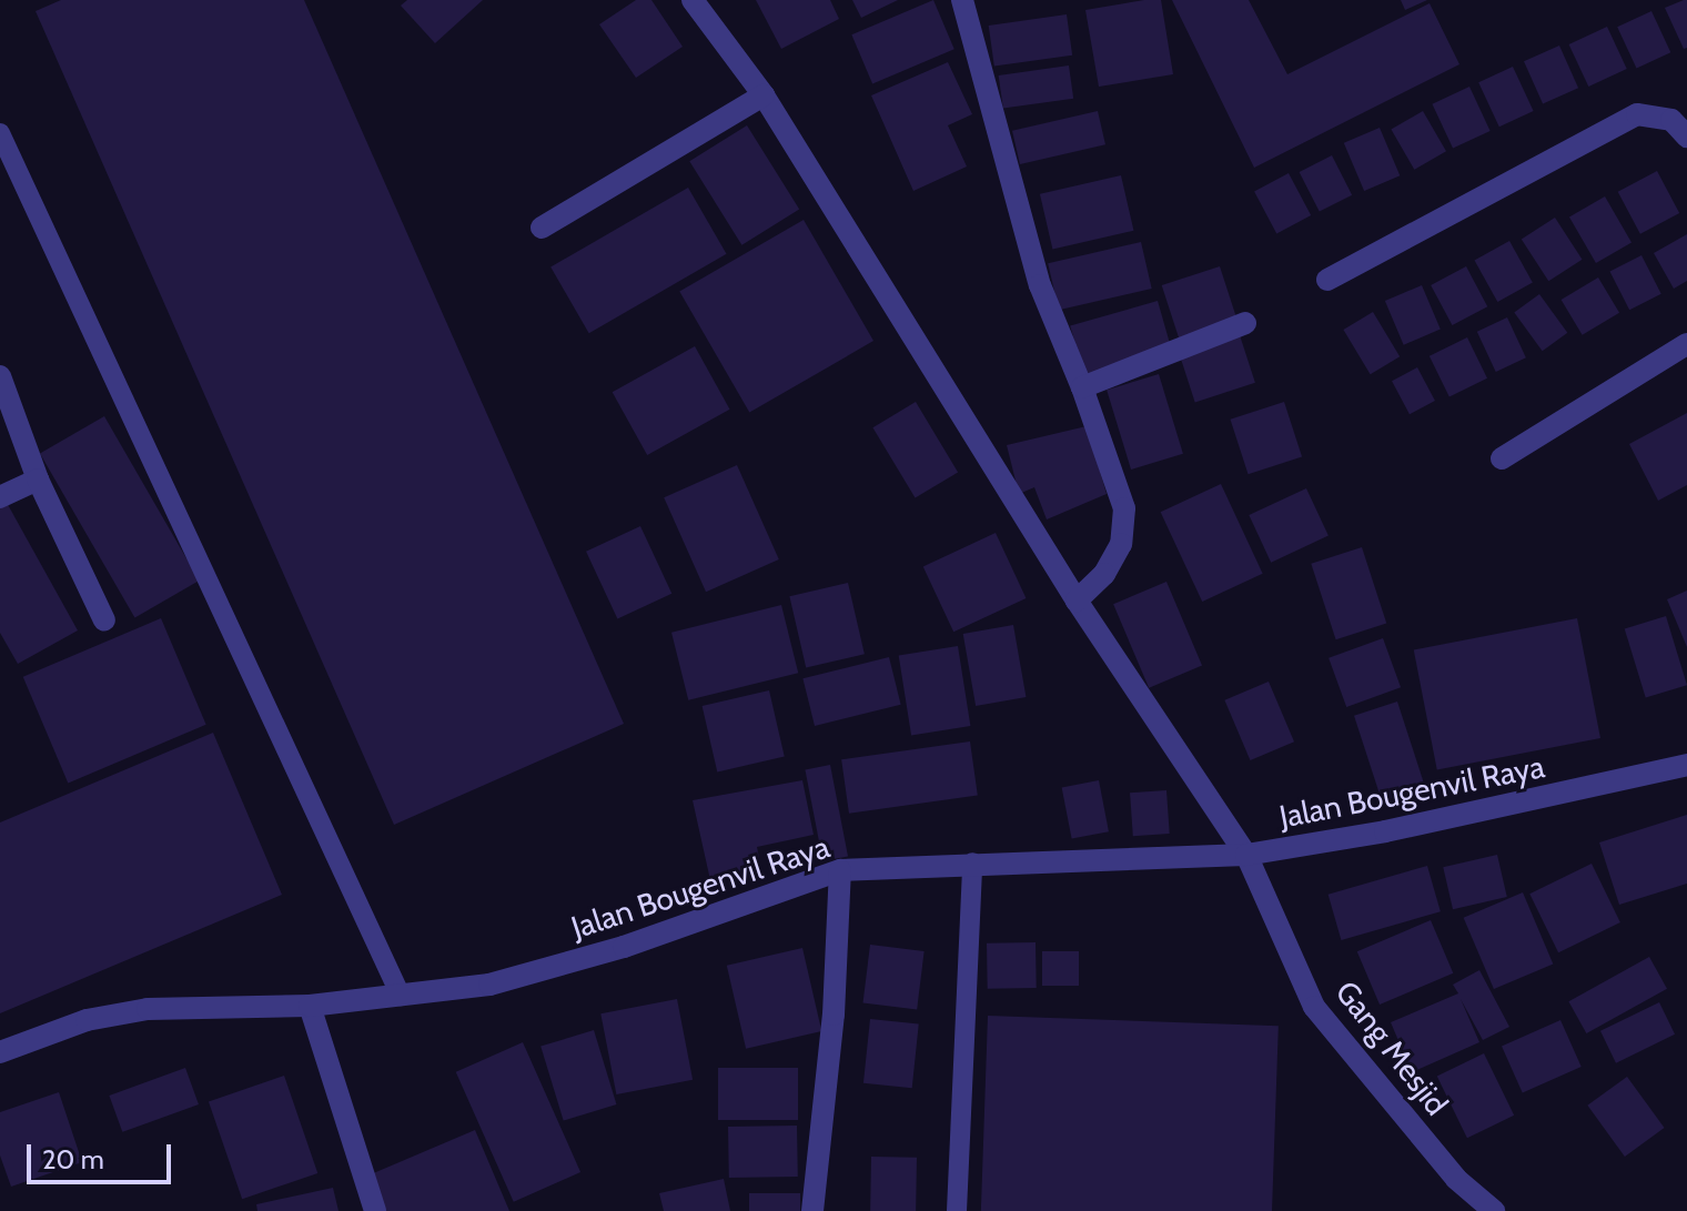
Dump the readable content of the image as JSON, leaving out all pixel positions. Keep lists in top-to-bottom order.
{
  "streets": {
    "street": ["Jalan Bougenvil Raya", "Gang Mesjid"]
  },
  "crossings": [
    ["Jalan Bougenvil Raya", "Gang Mesjid"]
  ],
  "scale_bar": "20 m"
}
